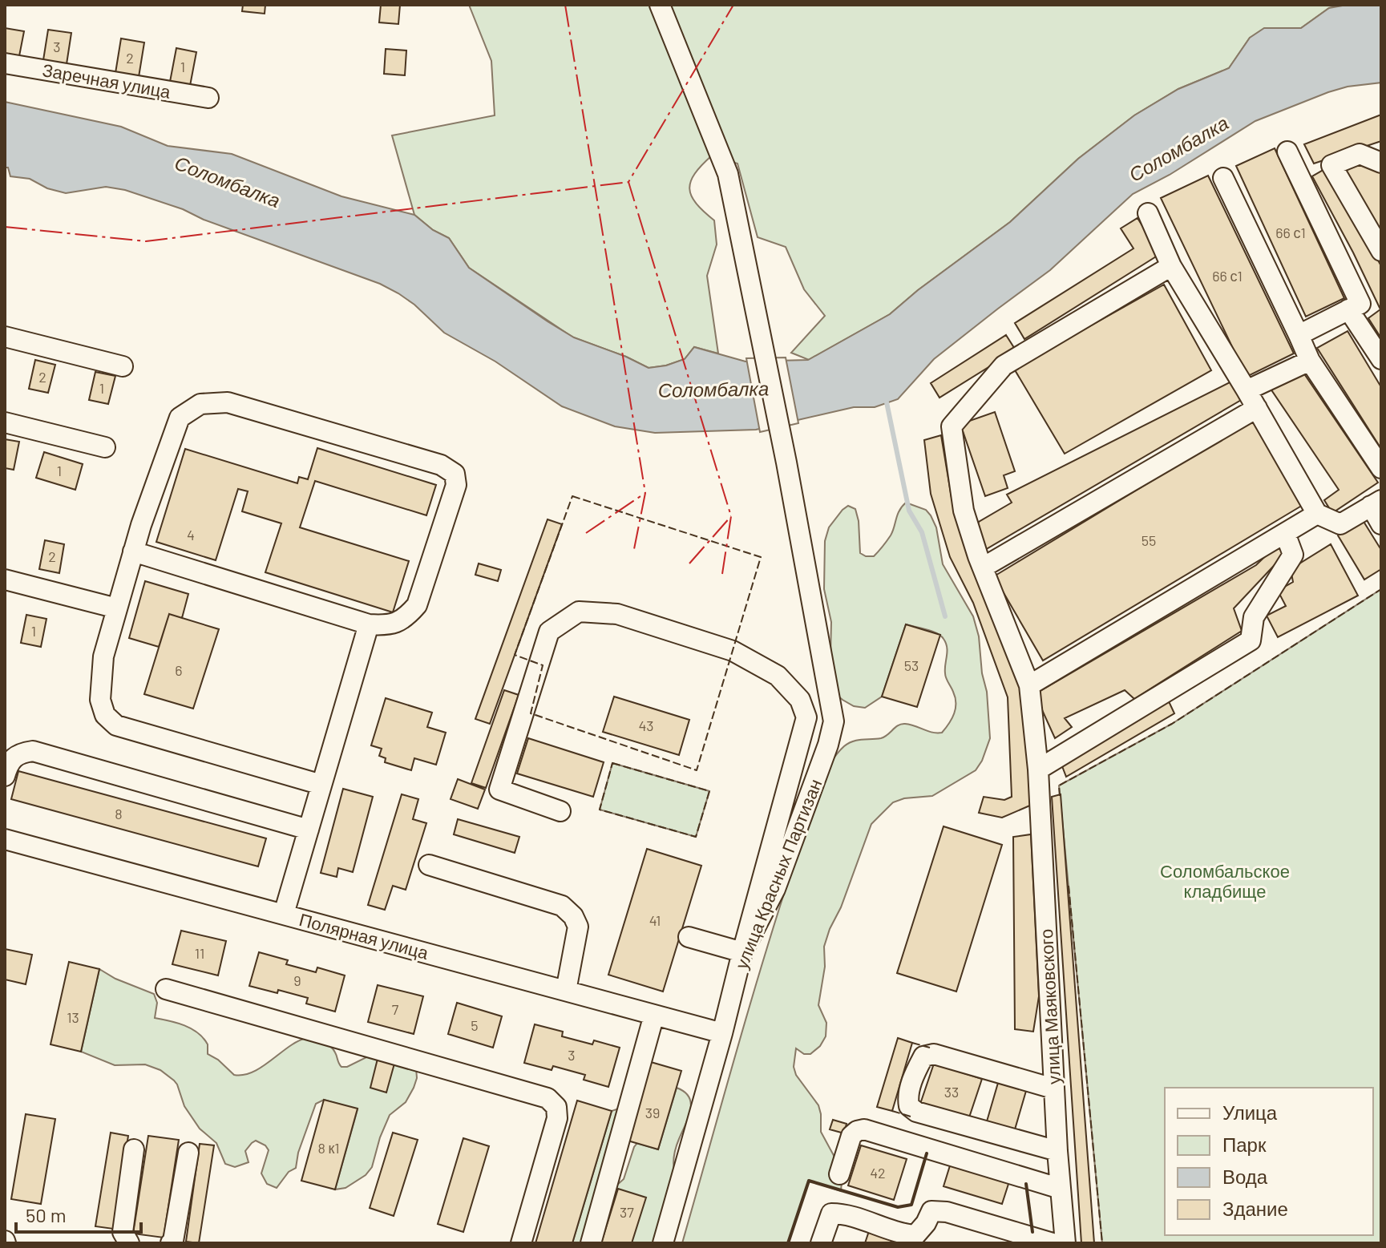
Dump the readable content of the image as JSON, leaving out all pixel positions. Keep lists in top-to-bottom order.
{
  "streets": {
    "street": [
      "Заречная улица",
      "улица Красных Партизан",
      "Полярная улица",
      "улица Маяковского"
    ]
  },
  "crossings": [
    ["улица Красных Партизан", "Полярная улица"]
  ],
  "water": ["Соломбалка"],
  "parks": ["Соломбальское кладбище"],
  "house_numbers": [
    "3",
    "2",
    "1",
    "66 с1",
    "66 с1",
    "2",
    "1",
    "1",
    "4",
    "55",
    "2",
    "1",
    "53",
    "6",
    "43",
    "8",
    "41",
    "11",
    "9",
    "7",
    "13",
    "5",
    "3",
    "33",
    "39",
    "8 к1",
    "42",
    "37"
  ],
  "legend": [
    "Улица",
    "Парк",
    "Вода",
    "Здание"
  ],
  "scale_bar": "50 m"
}
